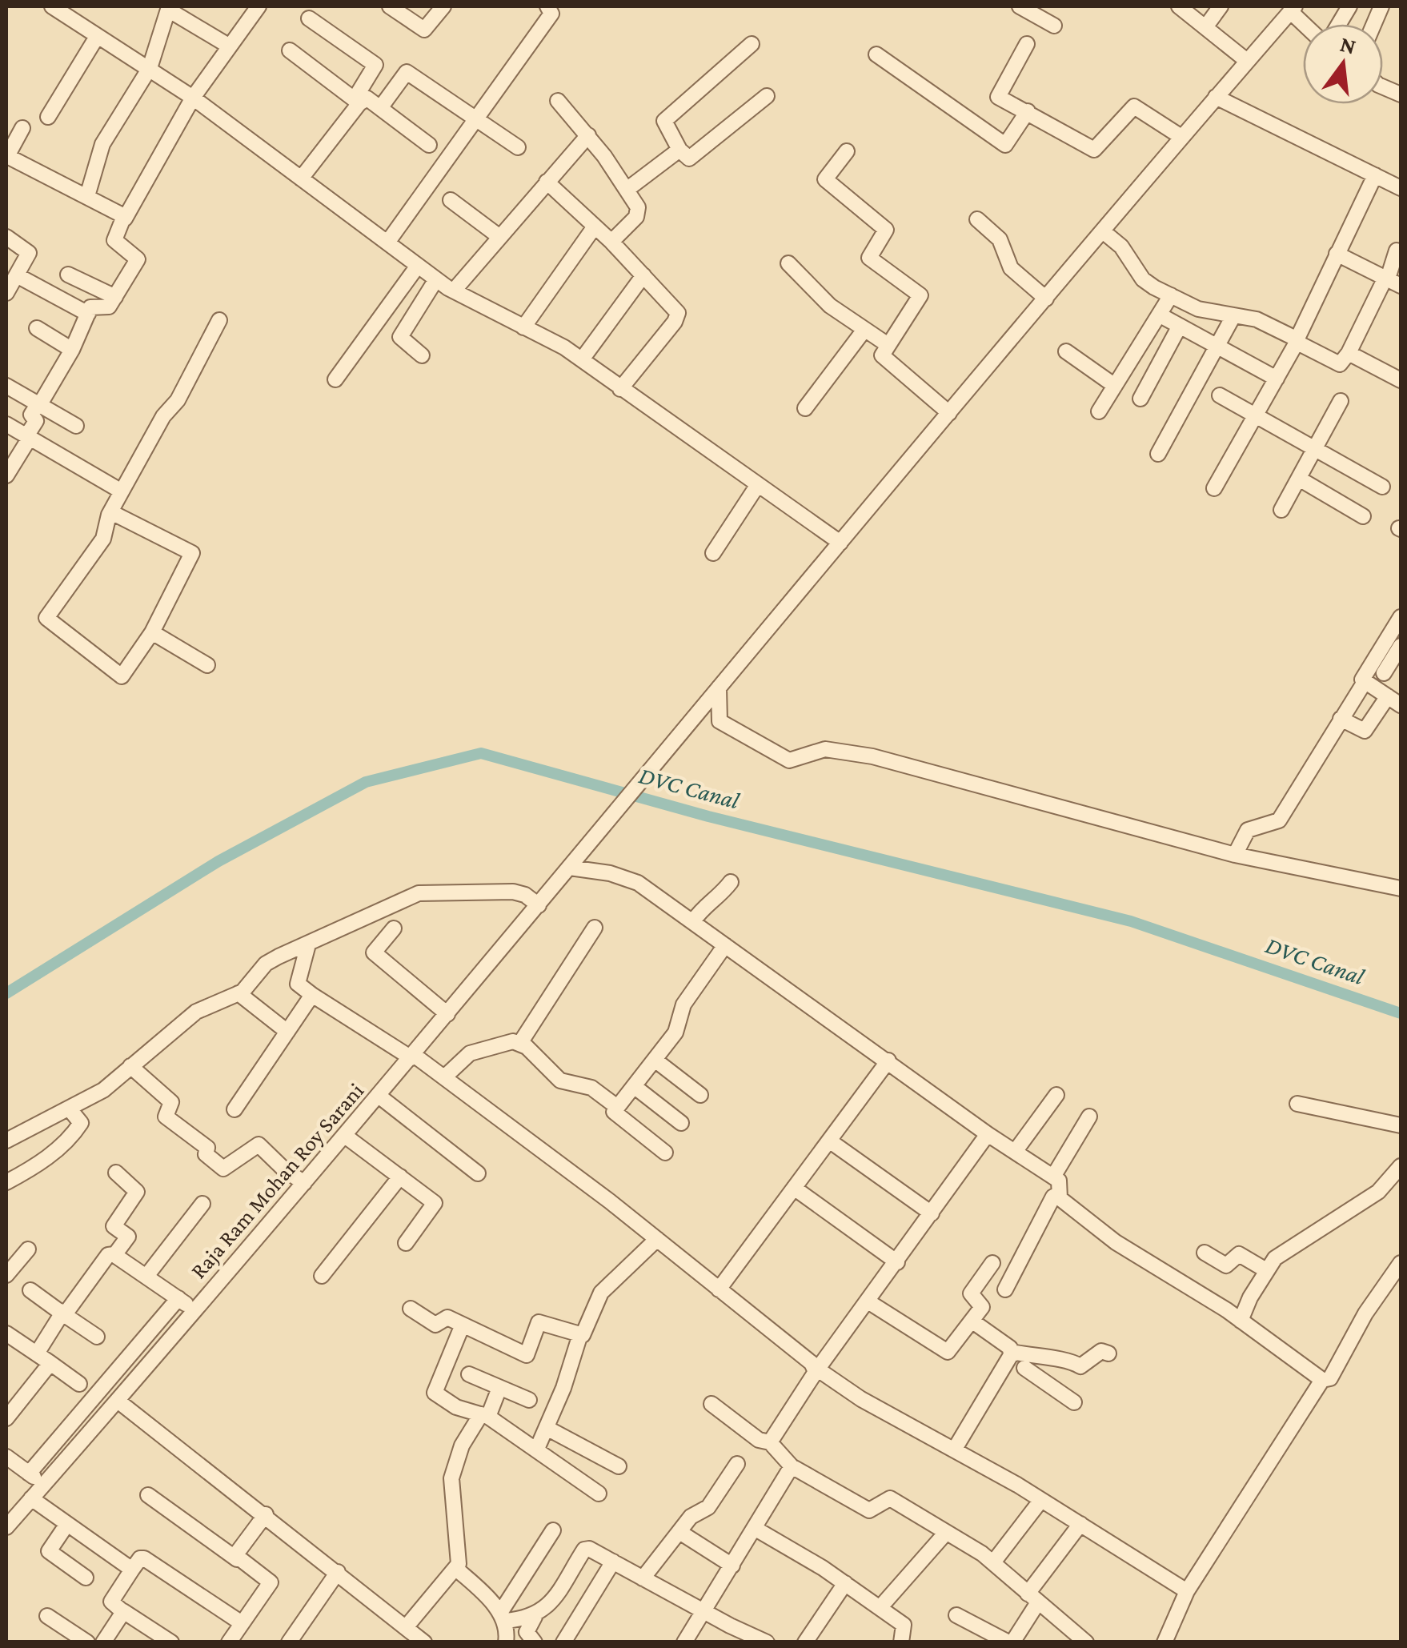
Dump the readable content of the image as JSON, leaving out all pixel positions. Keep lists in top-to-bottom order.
{
  "streets": {
    "street": ["Raja Ram Mohan Roy Sarani"]
  },
  "water": ["DVC Canal"],
  "north": "top"
}
